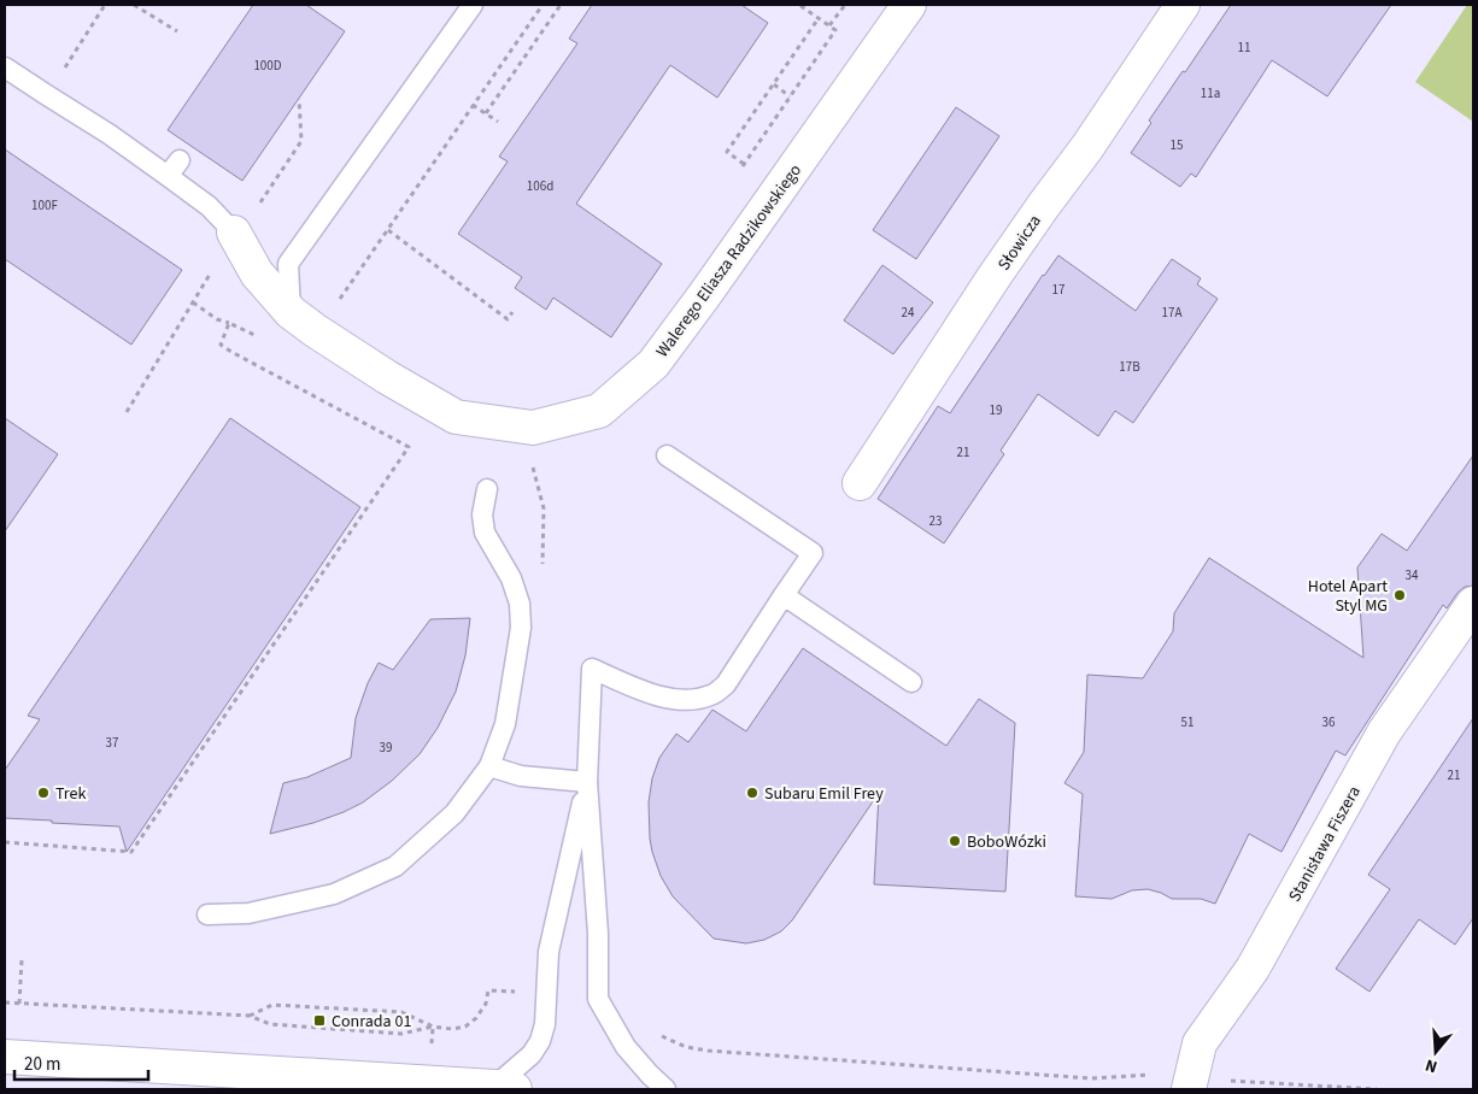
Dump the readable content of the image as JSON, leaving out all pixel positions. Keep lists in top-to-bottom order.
{
  "streets": {
    "street": ["Słowicza", "Walerego Eliasza Radzikowskiego", "Stanisława Fiszera"]
  },
  "places": {
    "other": [
      "Hotel Apart Styl MG",
      "Trek",
      "Subaru Emil Frey",
      "BoboWózki"
    ],
    "transit": ["Conrada 01"]
  },
  "house_numbers": [
    "11",
    "100D",
    "11a",
    "15",
    "106d",
    "100F",
    "17",
    "24",
    "17A",
    "17B",
    "19",
    "21",
    "23",
    "34",
    "51",
    "36",
    "37",
    "39",
    "21"
  ],
  "scale_bar": "20 m",
  "north": "bottom"
}
